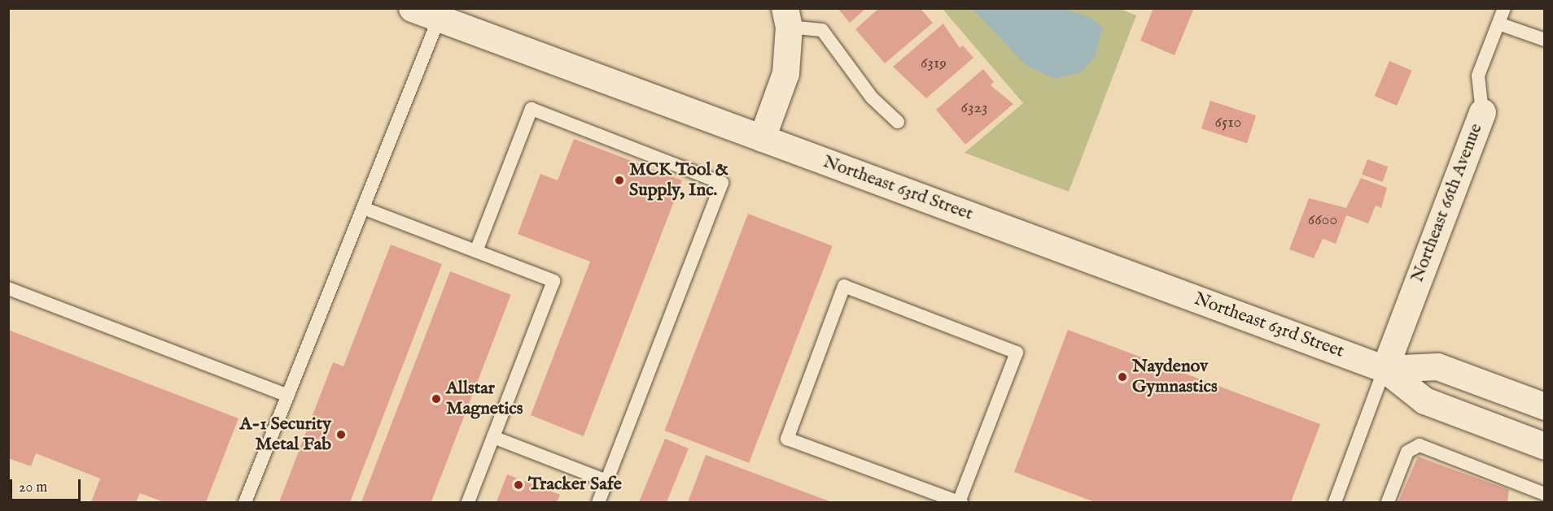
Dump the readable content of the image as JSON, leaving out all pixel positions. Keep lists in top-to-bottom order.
{
  "streets": {
    "main road": ["Northeast 63rd Street", "Northeast 66th Avenue"]
  },
  "crossings": [
    ["Northeast 63rd Street", "Northeast 66th Avenue"]
  ],
  "places": [
    "MCK Tool & Supply, Inc.",
    "Naydenov Gymnastics",
    "Allstar Magnetics",
    "A-1 Security Metal Fab",
    "Tracker Safe"
  ],
  "house_numbers": [
    "6319",
    "6323",
    "6510",
    "6600"
  ],
  "scale_bar": "20 m"
}
